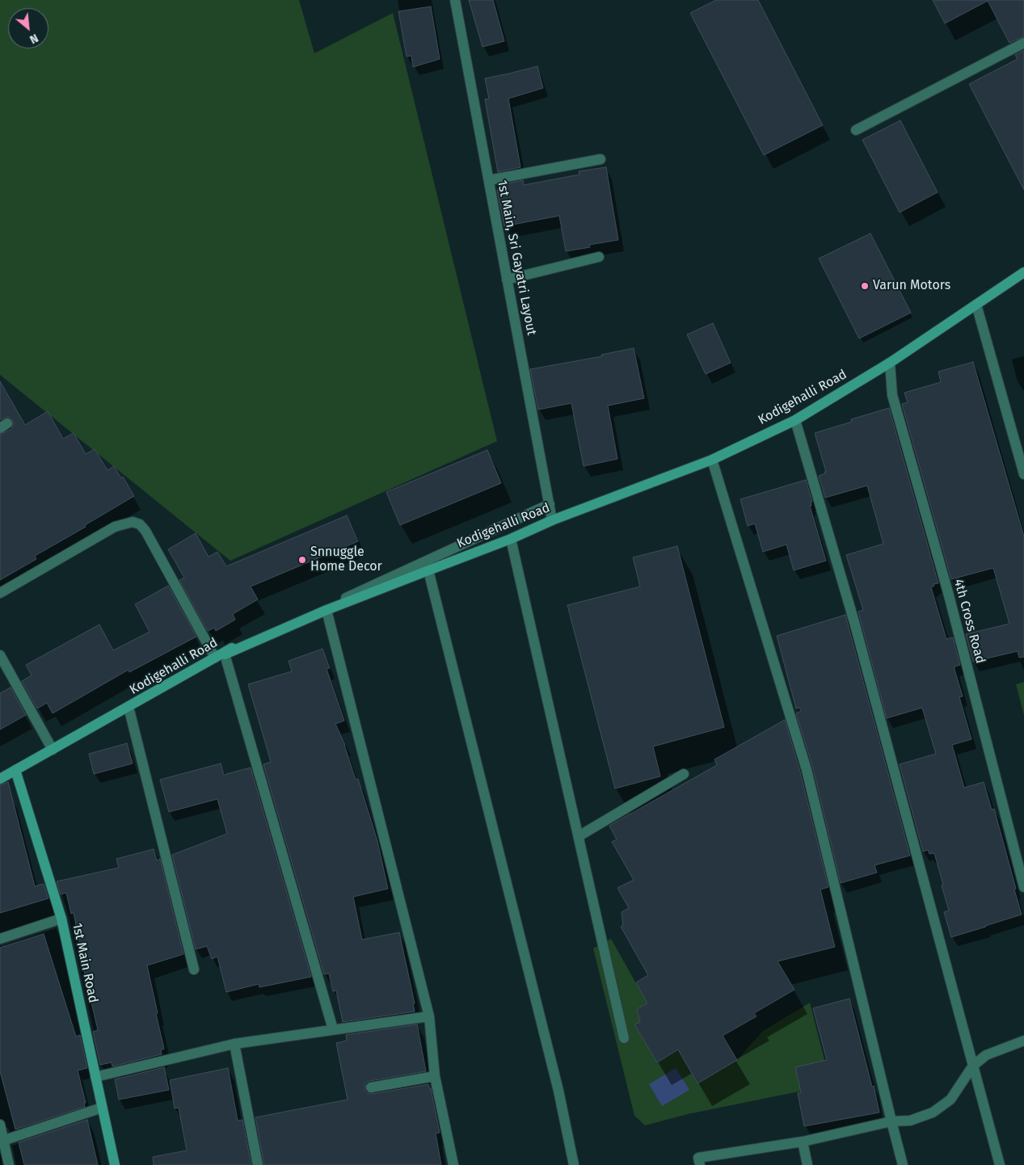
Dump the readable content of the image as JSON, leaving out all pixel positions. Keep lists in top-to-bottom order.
{
  "streets": {
    "street": [
      "1st Main, Sri Gayatri Layout",
      "Kodigehalli Road",
      "4th Cross Road",
      "1st Main Road"
    ]
  },
  "crossings": [
    ["1st Main, Sri Gayatri Layout", "Kodigehalli Road"],
    ["Kodigehalli Road", "4th Cross Road"],
    ["Kodigehalli Road", "1st Main Road"]
  ],
  "places": ["Varun Motors", "Snnuggle Home Decor"],
  "north": "bottom right"
}
